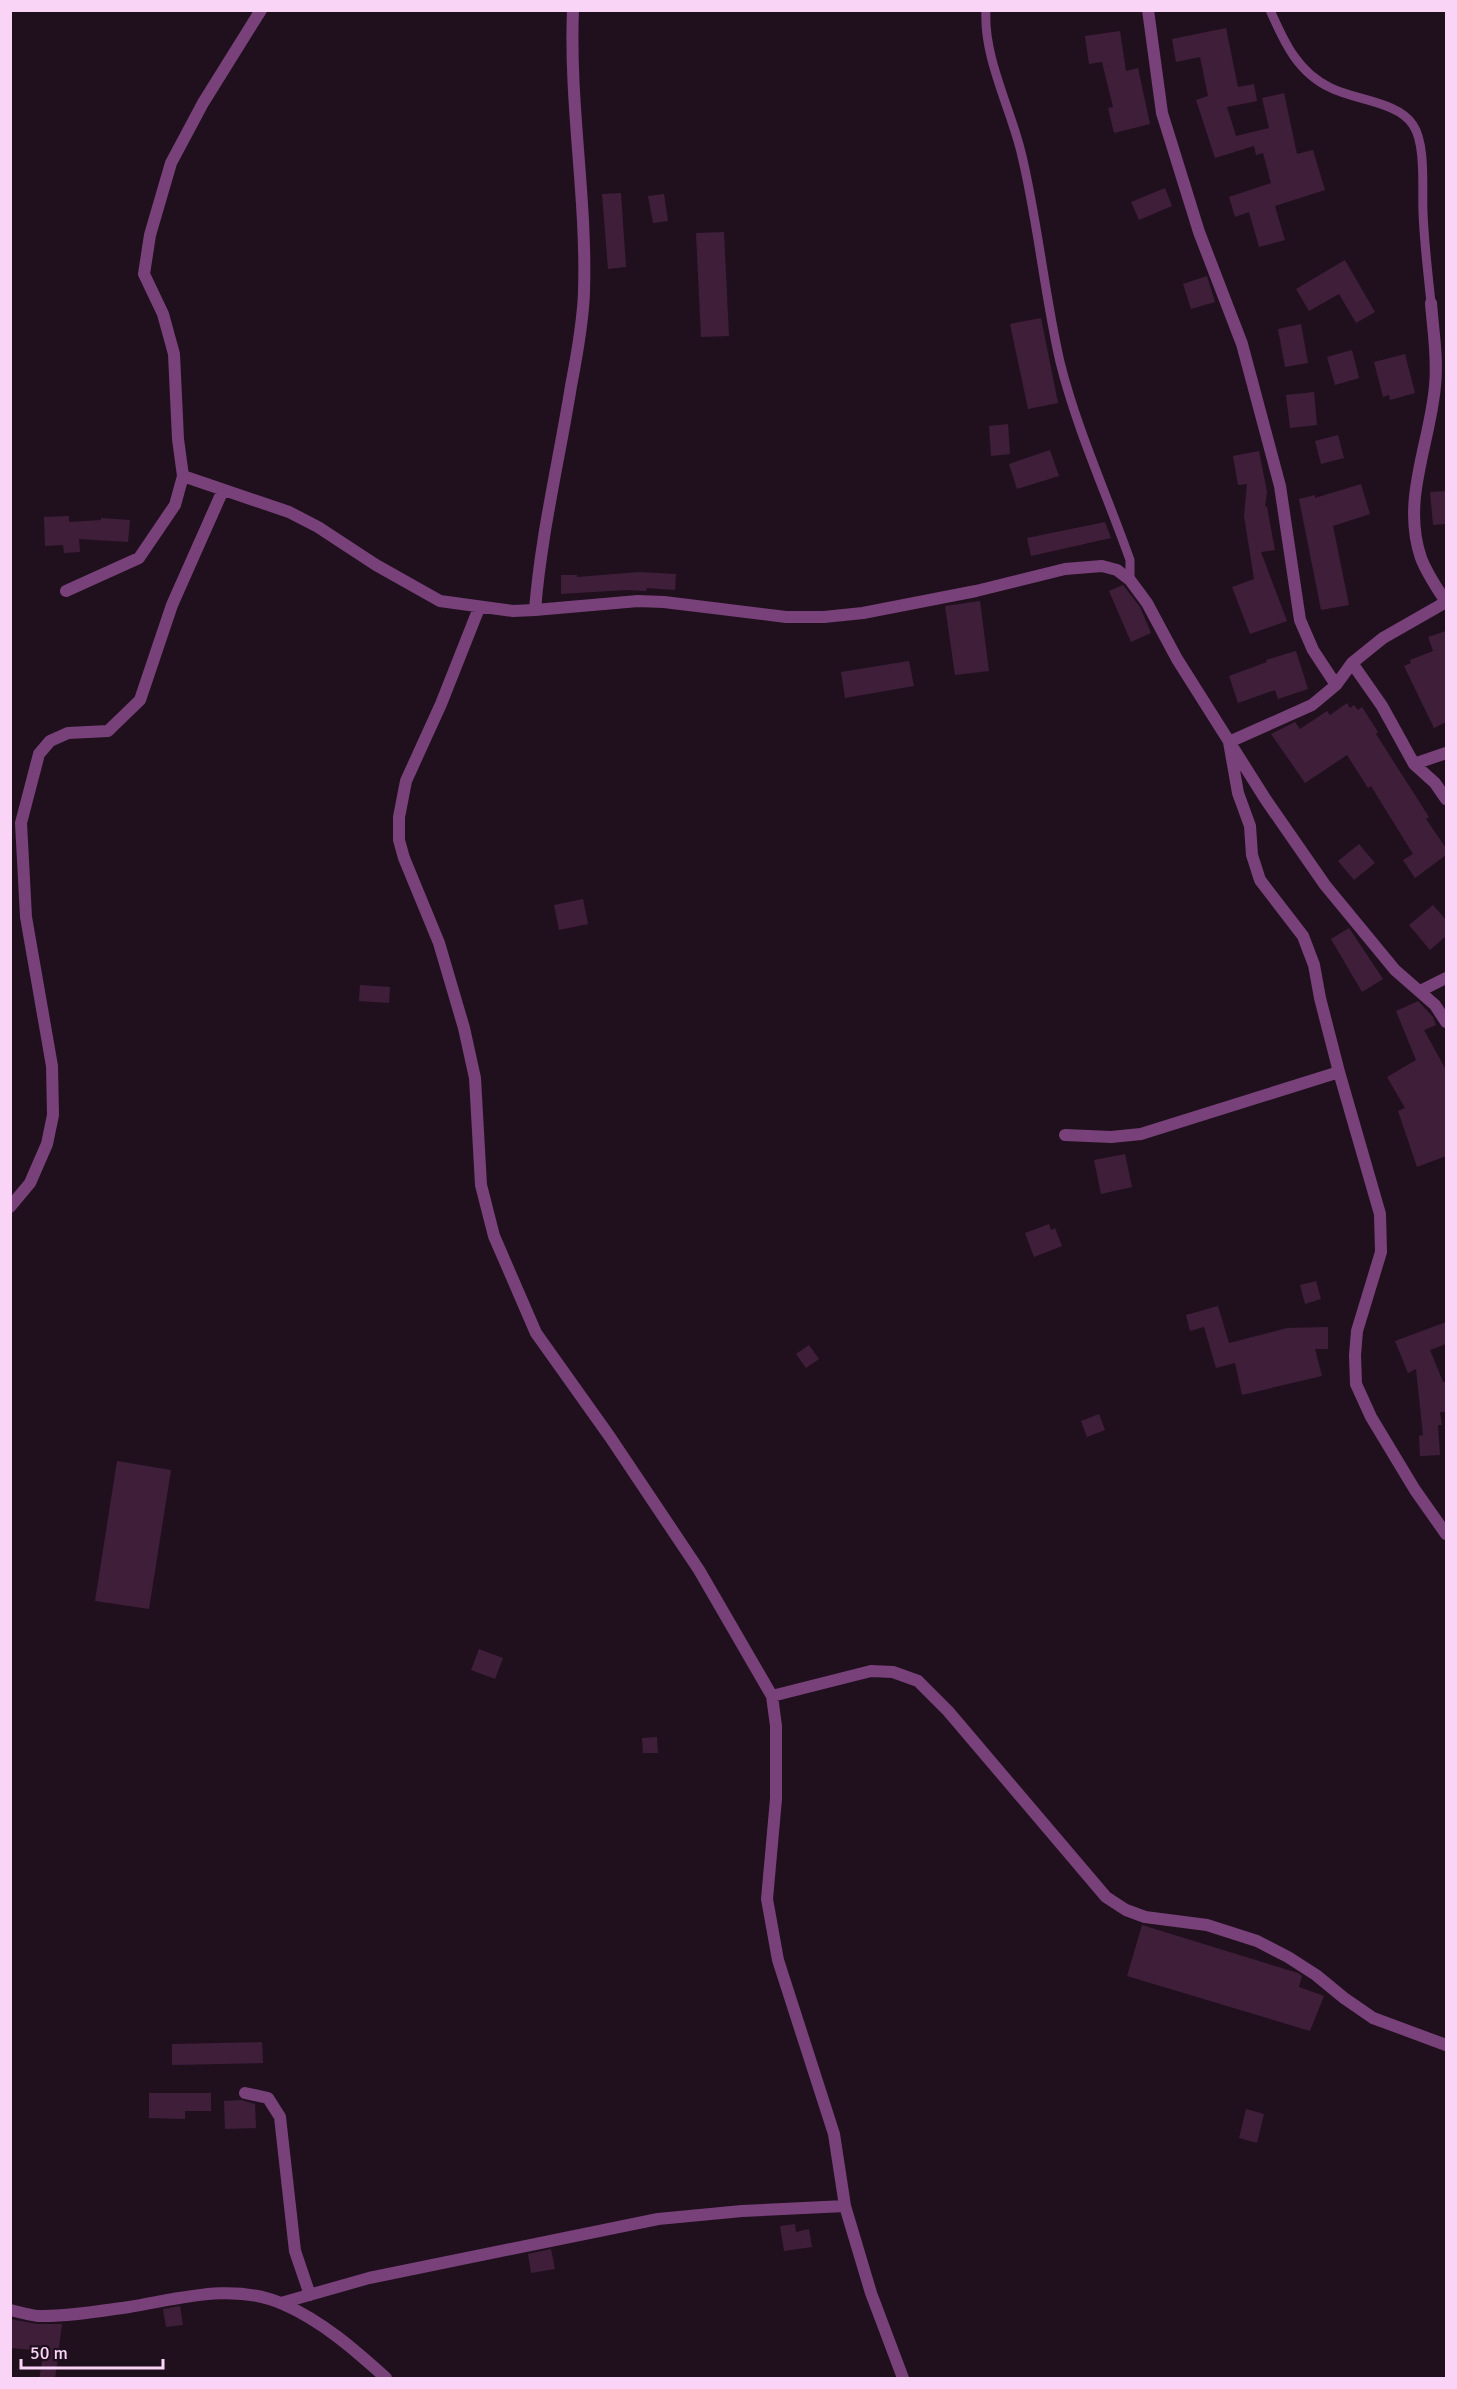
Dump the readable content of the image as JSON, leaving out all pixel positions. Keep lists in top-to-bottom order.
{
  "scale_bar": "50 m"
}
